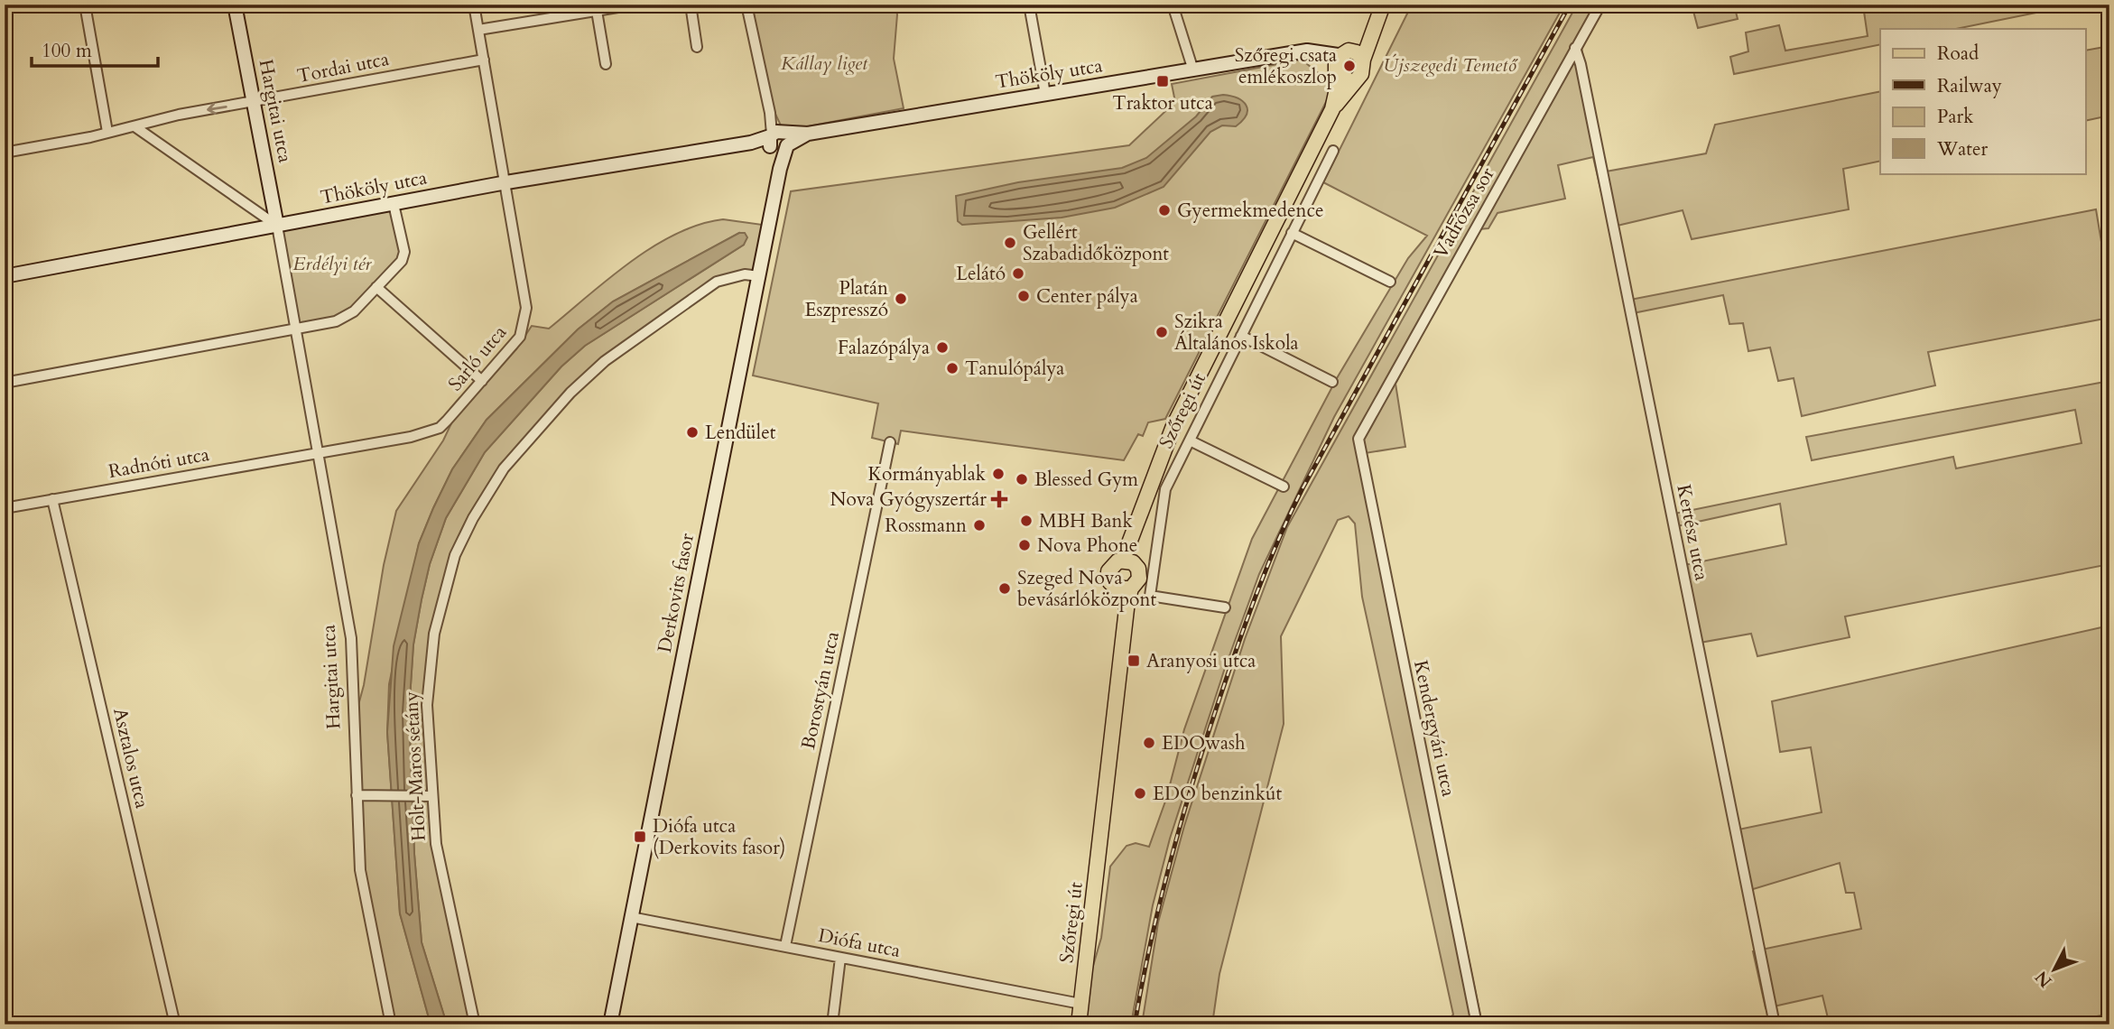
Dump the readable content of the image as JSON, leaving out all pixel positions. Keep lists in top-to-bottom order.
{
  "streets": {
    "main road": ["Szőregi út"],
    "street": [
      "Tordai utca",
      "Thököly utca",
      "Hargitai utca",
      "Vadrózsa sor",
      "Sarló utca",
      "Radnóti utca",
      "Kertész utca",
      "Derkovits fasor",
      "Borostyán utca",
      "Kendergyári utca",
      "Asztalos utca",
      "Holt-Maros sétány",
      "Diófa utca"
    ]
  },
  "crossings": [
    ["Tordai utca", "Hargitai utca"],
    ["Tordai utca", "Sarló utca"],
    ["Thököly utca", "Hargitai utca"],
    ["Thököly utca", "Sarló utca"],
    ["Thököly utca", "Szőregi út"],
    ["Thököly utca", "Derkovits fasor"],
    ["Hargitai utca", "Sarló utca"],
    ["Hargitai utca", "Radnóti utca"],
    ["Vadrózsa sor", "Kertész utca"],
    ["Vadrózsa sor", "Kendergyári utca"],
    ["Sarló utca", "Radnóti utca"],
    ["Szőregi út", "Diófa utca"],
    ["Radnóti utca", "Asztalos utca"],
    ["Derkovits fasor", "Holt-Maros sétány"],
    ["Derkovits fasor", "Diófa utca"],
    ["Borostyán utca", "Diófa utca"]
  ],
  "parks": ["Kállay liget", "Újszegedi Temető", "Erdélyi tér"],
  "places": {
    "other": [
      "Szőregi csata emlékoszlop",
      "Gyermekmedence",
      "Gellért Szabadidőközpont",
      "Lelátó",
      "Center pálya",
      "Platán Eszpresszó",
      "Szikra Általános Iskola",
      "Falazópálya",
      "Tanulópálya",
      "Lendület",
      "Kormányablak",
      "Blessed Gym",
      "MBH Bank",
      "Rossmann",
      "Nova Phone",
      "Szeged Nova bevásárlóközpont",
      "EDOwash",
      "EDO benzinkút"
    ],
    "transit": ["Traktor utca", "Aranyosi utca", "Diófa utca (Derkovits fasor)"],
    "health": ["Nova Gyógyszertár"]
  },
  "legend": [
    "Road",
    "Railway",
    "Park",
    "Water"
  ],
  "scale_bar": "100 m",
  "north": "bottom left"
}
